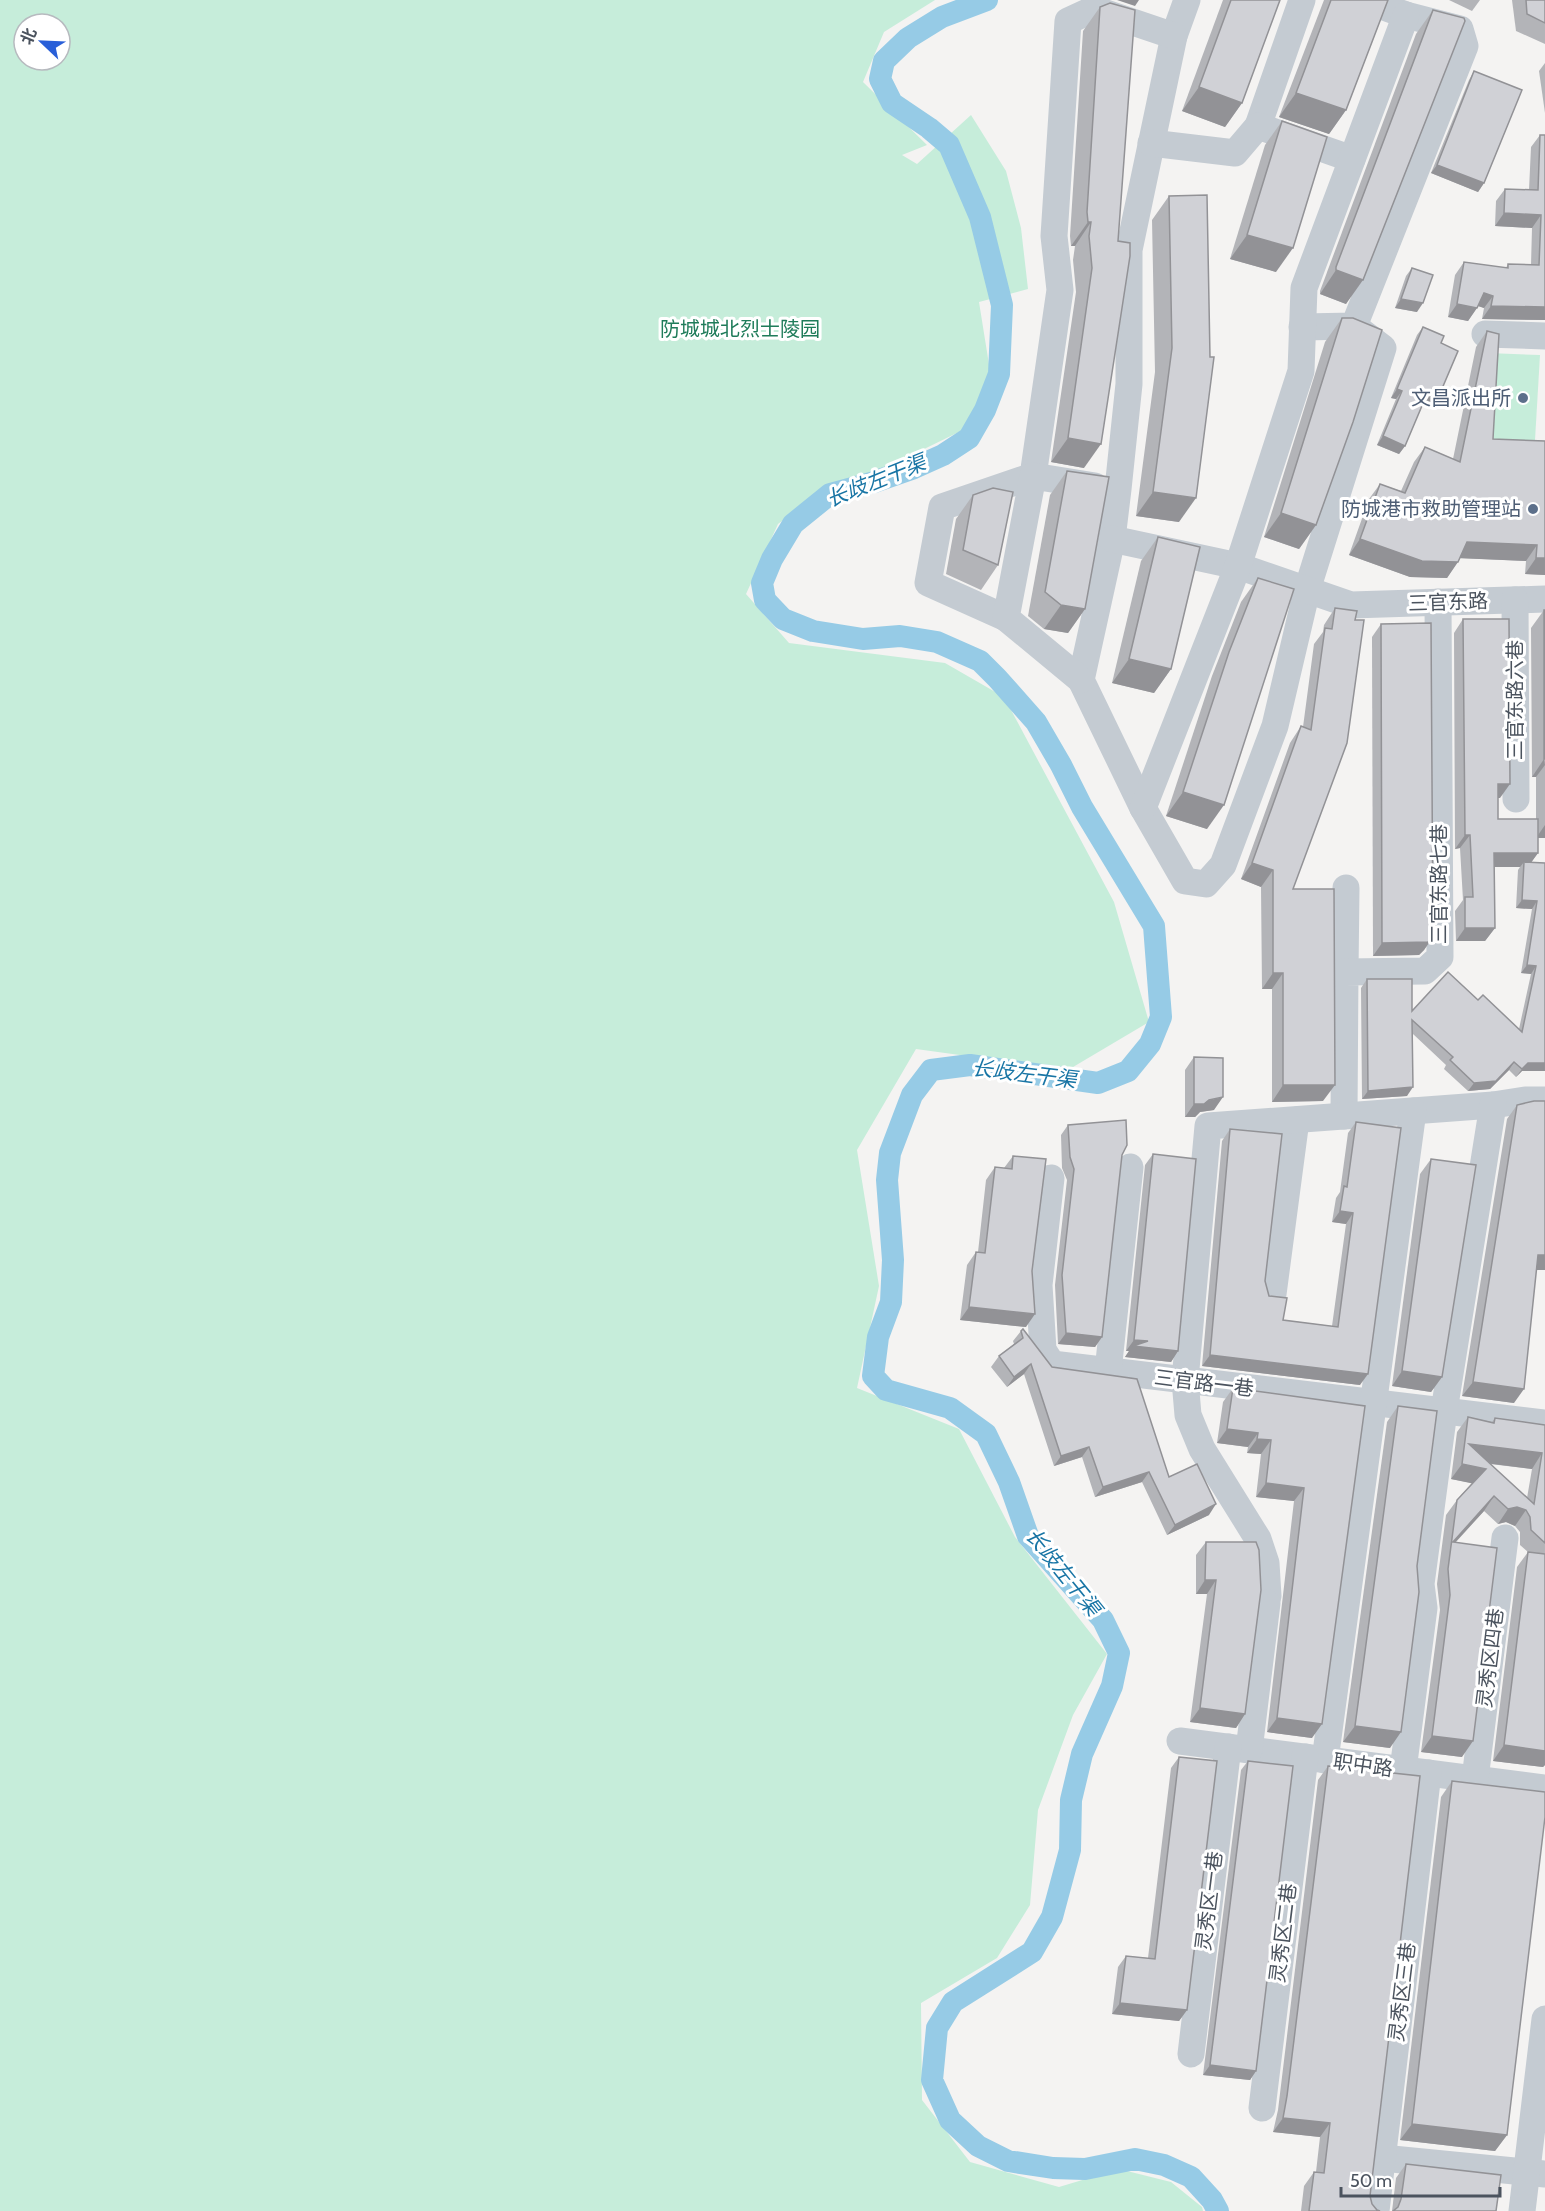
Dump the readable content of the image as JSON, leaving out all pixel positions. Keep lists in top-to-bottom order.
{
  "streets": {
    "street": [
      "三官东路",
      "三官东路六巷",
      "三官东路七巷",
      "三官路一巷",
      "灵秀区四巷",
      "职中路",
      "灵秀区一巷",
      "灵秀区二巷",
      "灵秀区三巷"
    ]
  },
  "crossings": [
    ["三官东路", "三官东路六巷"],
    ["三官东路", "三官东路七巷"],
    ["三官路一巷", "灵秀区一巷"],
    ["三官路一巷", "灵秀区二巷"],
    ["三官路一巷", "灵秀区三巷"],
    ["灵秀区四巷", "职中路"],
    ["职中路", "灵秀区一巷"],
    ["职中路", "灵秀区二巷"],
    ["职中路", "灵秀区三巷"]
  ],
  "water": ["长歧左干渠"],
  "parks": ["防城城北烈士陵园"],
  "places": ["文昌派出所", "防城港市救助管理站"],
  "scale_bar": "50 m",
  "north": "top left"
}
